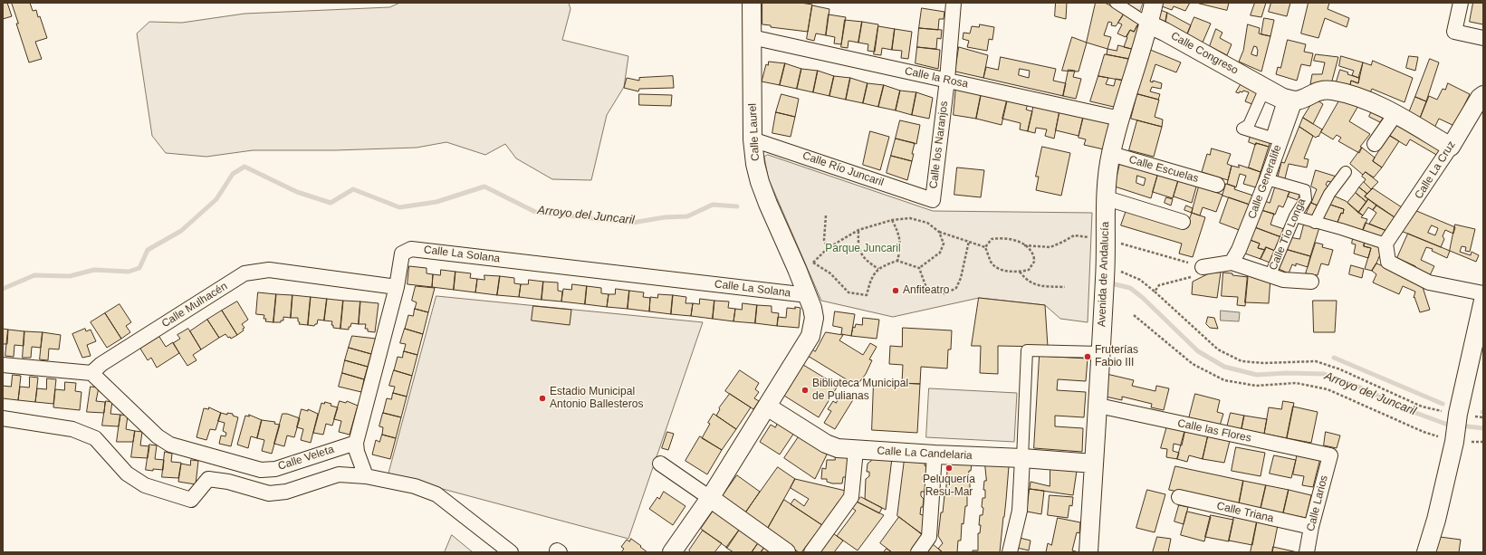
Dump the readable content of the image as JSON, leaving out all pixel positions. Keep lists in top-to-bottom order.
{
  "streets": {
    "street": [
      "Calle Congreso",
      "Calle la Rosa",
      "Calle Laurel",
      "Calle los Naranjos",
      "Calle Río Juncaril",
      "Calle Escuelas",
      "Calle La Cruz",
      "Calle Generalife",
      "Calle Tío Longa",
      "Calle La Solana",
      "Avenida de Andalucía",
      "Calle Mulhacén",
      "Calle las Flores",
      "Calle La Candelaria",
      "Calle Veleta",
      "Calle Larios",
      "Calle Triana"
    ]
  },
  "crossings": [
    ["Calle Congreso", "Calle Generalife"],
    ["Calle Congreso", "Avenida de Andalucía"],
    ["Calle la Rosa", "Calle Laurel"],
    ["Calle la Rosa", "Calle los Naranjos"],
    ["Calle la Rosa", "Avenida de Andalucía"],
    ["Calle Laurel", "Calle Río Juncaril"],
    ["Calle Laurel", "Calle La Solana"],
    ["Calle los Naranjos", "Calle Río Juncaril"],
    ["Calle Escuelas", "Avenida de Andalucía"],
    ["Calle Generalife", "Calle Tío Longa"],
    ["Calle La Solana", "Calle Mulhacén"],
    ["Avenida de Andalucía", "Calle las Flores"],
    ["Avenida de Andalucía", "Calle La Candelaria"],
    ["Calle Mulhacén", "Calle Veleta"],
    ["Calle las Flores", "Calle Larios"],
    ["Calle Larios", "Calle Triana"]
  ],
  "water": ["Arroyo del Juncaril"],
  "parks": ["Parque Juncaril"],
  "places": [
    "Anfiteatro",
    "Fruterías Fabio III",
    "Biblioteca Municipal de Pulianas",
    "Estadio Municipal Antonio Ballesteros",
    "Peluquería Resu-Mar"
  ]
}
